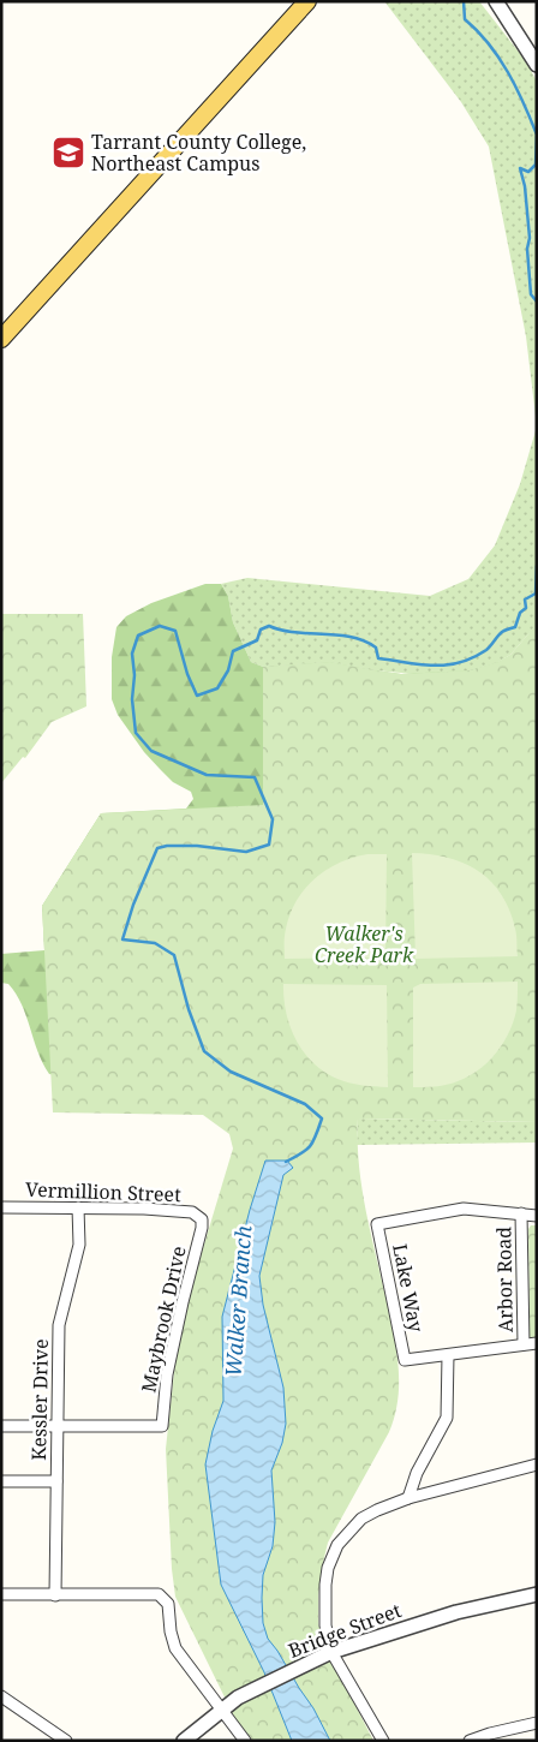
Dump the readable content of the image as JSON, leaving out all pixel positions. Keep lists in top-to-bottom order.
{
  "streets": {
    "street": [
      "Vermillion Street",
      "Arbor Road",
      "Lake Way",
      "Maybrook Drive",
      "Kessler Drive",
      "Bridge Street"
    ]
  },
  "crossings": [
    ["Vermillion Street", "Maybrook Drive"],
    ["Vermillion Street", "Kessler Drive"],
    ["Arbor Road", "Lake Way"],
    ["Maybrook Drive", "Kessler Drive"]
  ],
  "water": ["Walker Branch"],
  "parks": ["Walker's Creek Park"],
  "places": {
    "school or university": ["Tarrant County College, Northeast Campus"]
  }
}
